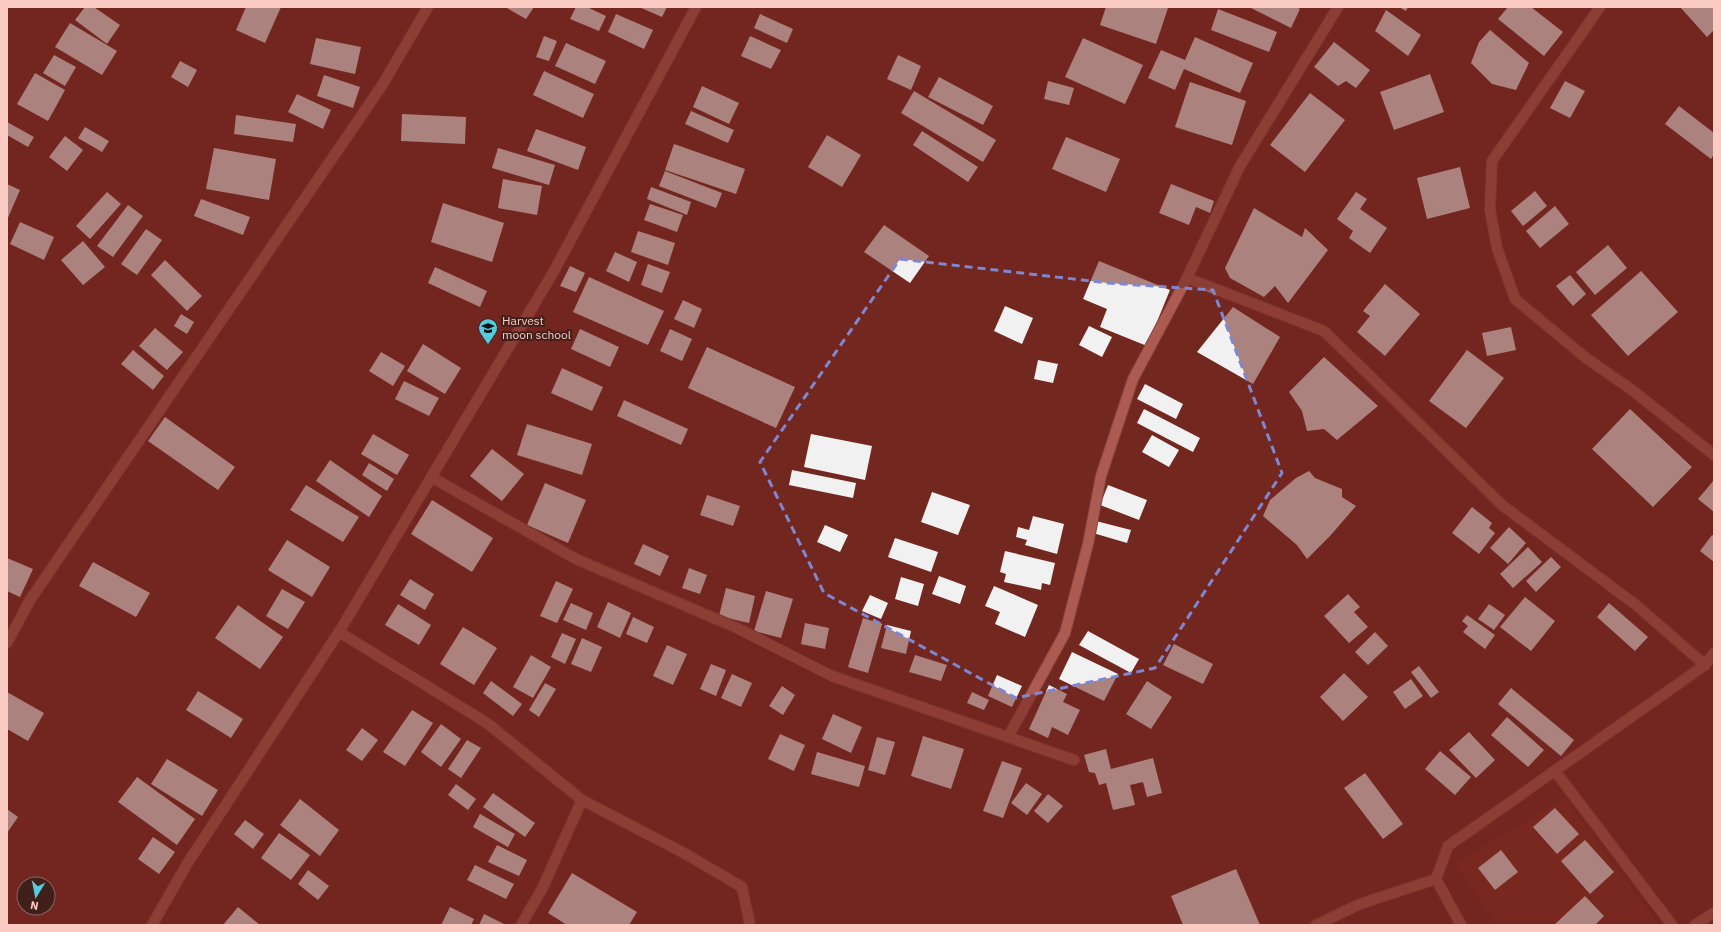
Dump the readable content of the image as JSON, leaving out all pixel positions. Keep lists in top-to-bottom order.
{
  "places": {
    "school or university": ["Harvest moon school"]
  },
  "north": "bottom"
}
